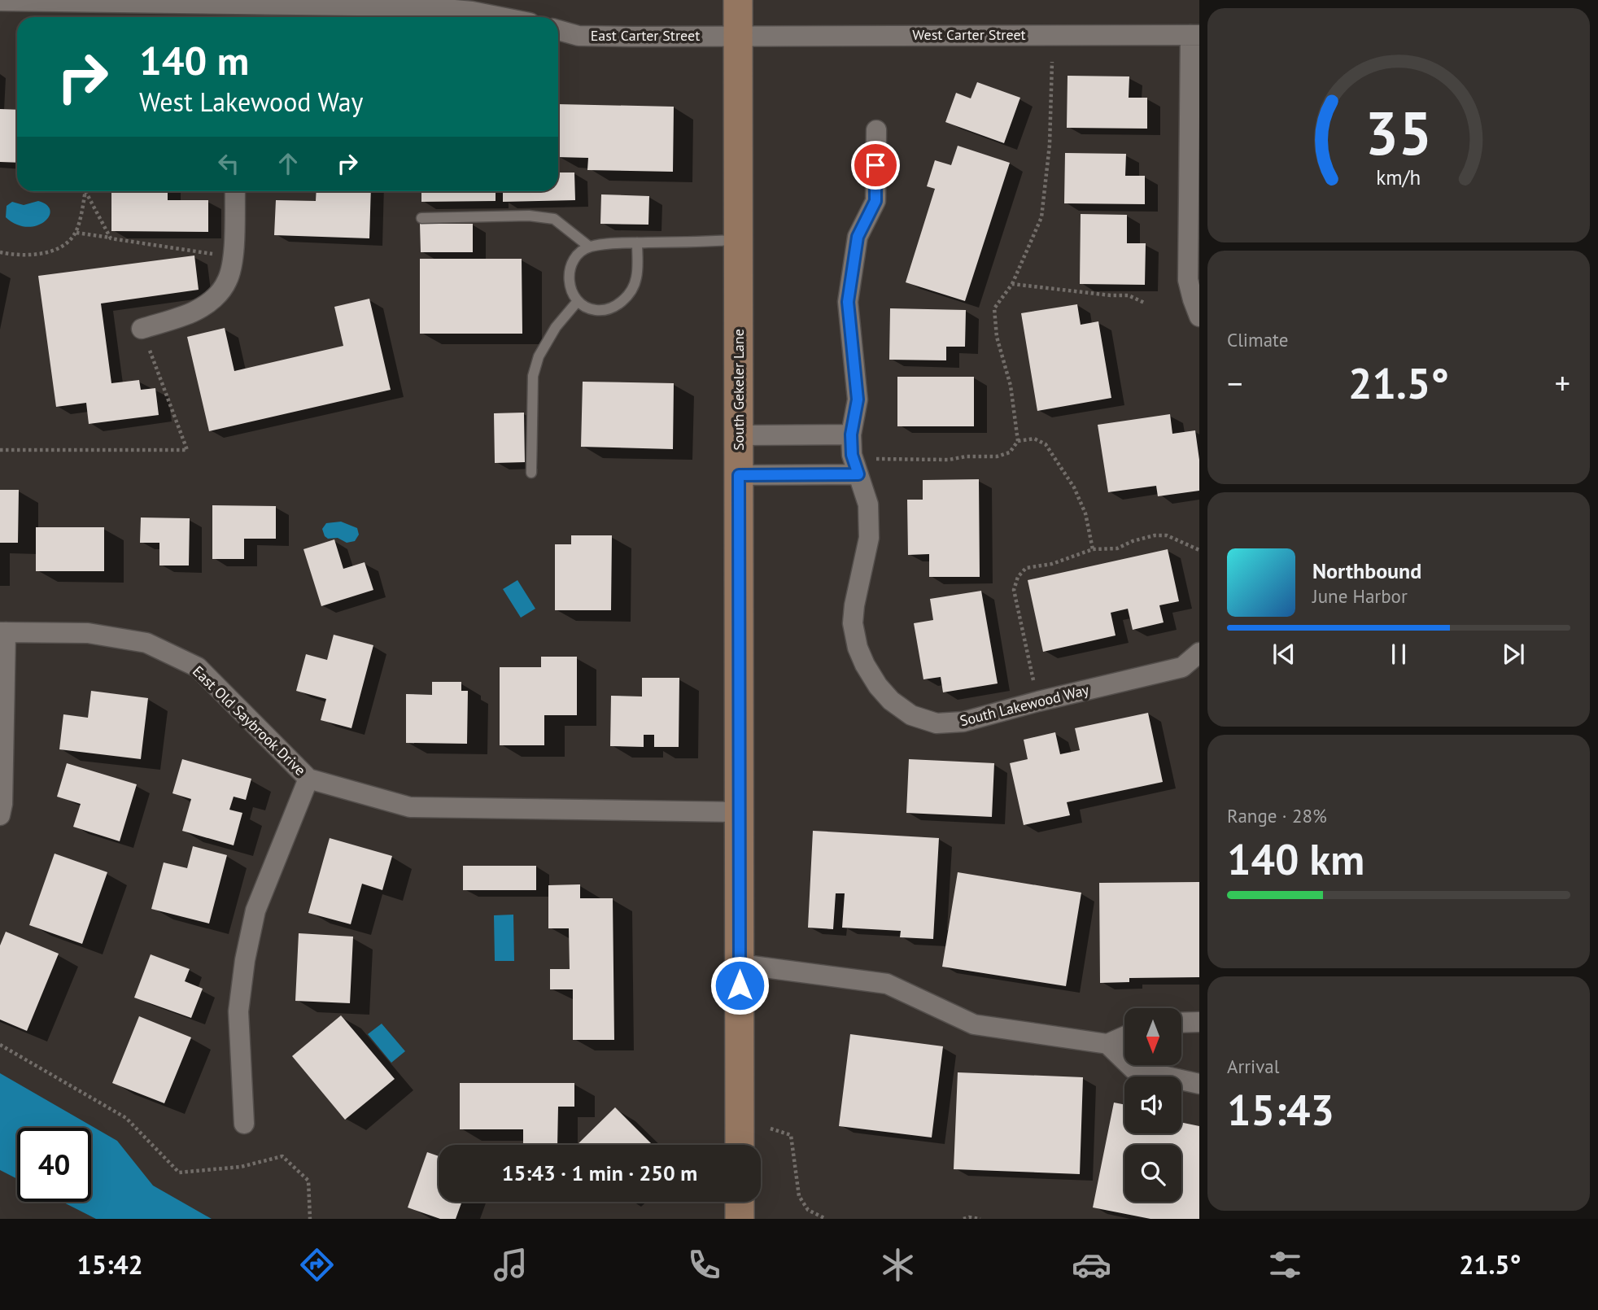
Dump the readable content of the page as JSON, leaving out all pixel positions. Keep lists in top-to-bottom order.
{
  "streets": {
    "street": [
      "West Carter Street",
      "East Carter Street",
      "South Gekeler Lane",
      "South Lakewood Way",
      "East Old Saybrook Drive"
    ]
  },
  "crossings": [
    ["West Carter Street", "East Carter Street"],
    ["West Carter Street", "South Gekeler Lane"],
    ["East Carter Street", "South Gekeler Lane"],
    ["South Gekeler Lane", "East Old Saybrook Drive"]
  ],
  "north": "bottom",
  "page": {
    "turn": ["140 m", "West Lakewood Way"],
    "tile": [
      "Climate",
      ["Range · 28%", "140 km"],
      ["Arrival", "15:43"]
    ],
    "heat": ["−", "21.5°", "+"],
    "song": ["Northbound", "June Harbor"],
    "limit": "40",
    "trip": "15:43 · 1 min · 250 m",
    "tabs": ["15:42", "21.5°"],
    "gauge": ["35", "km/h"]
  }
}
